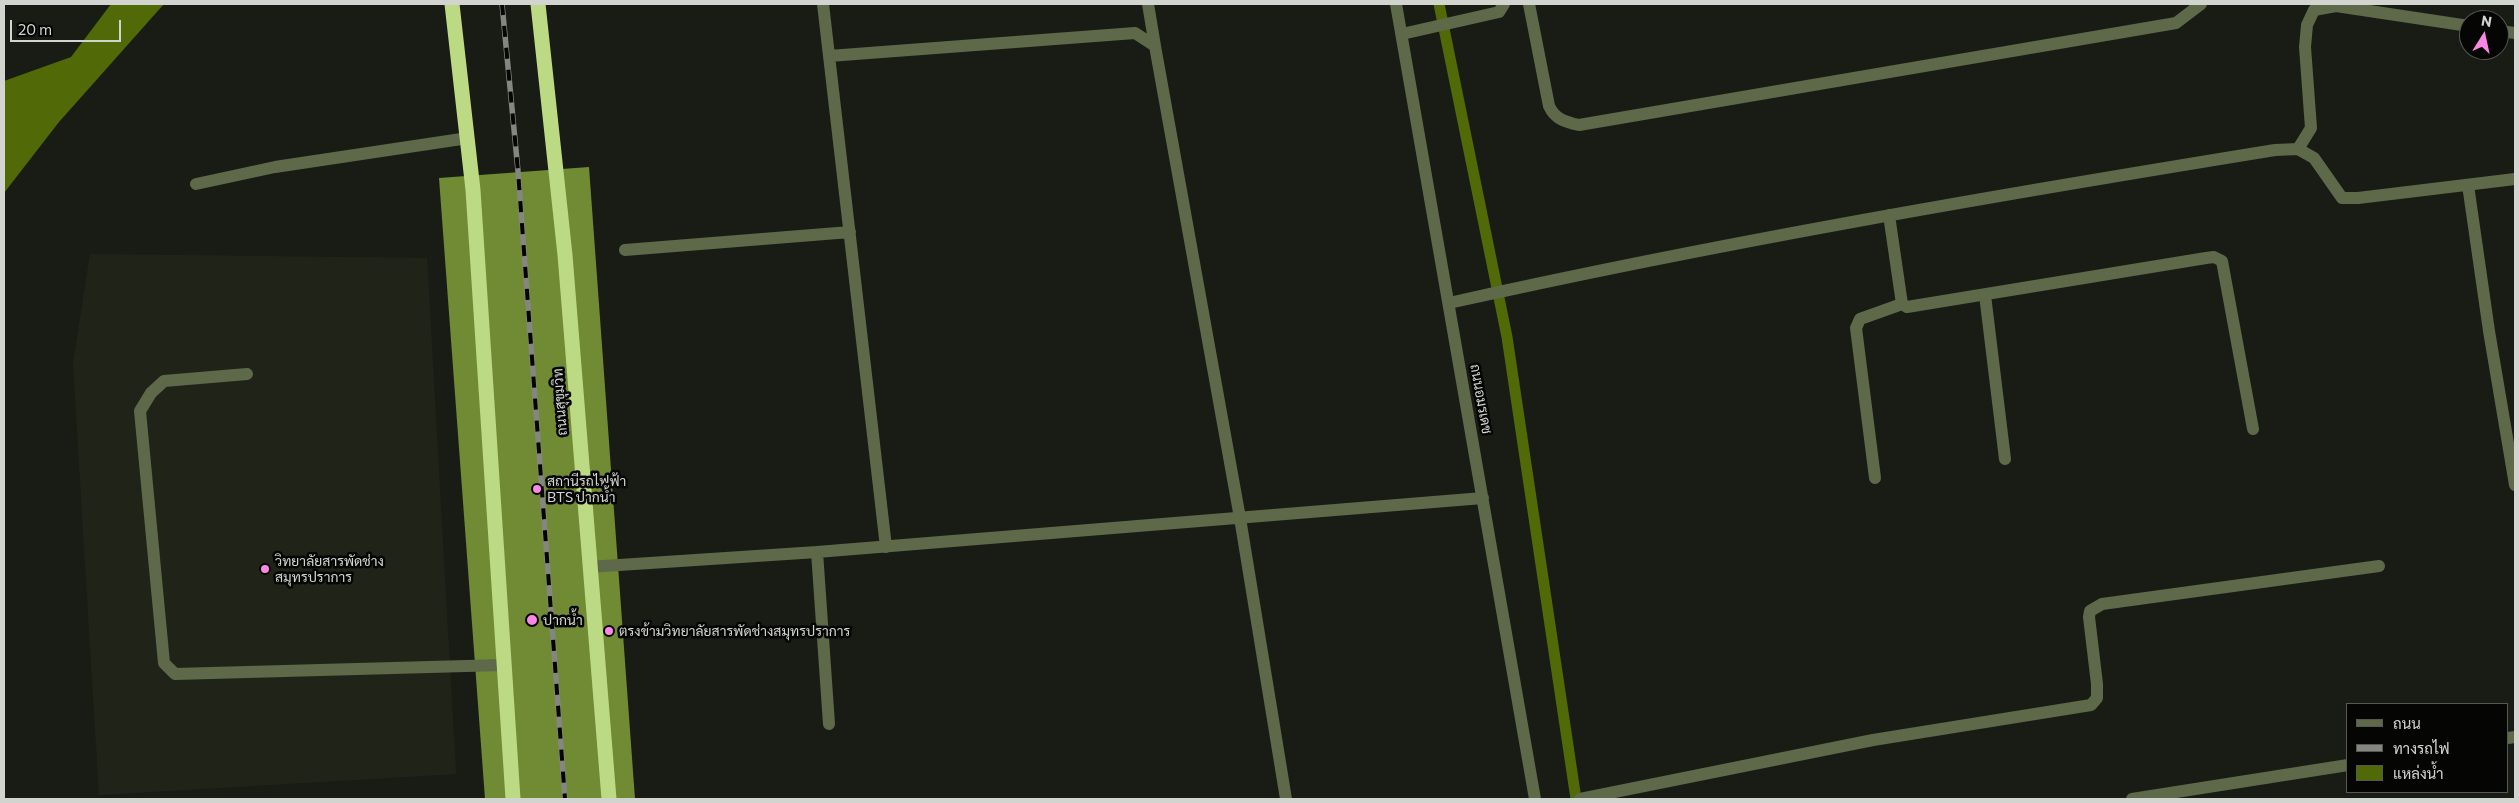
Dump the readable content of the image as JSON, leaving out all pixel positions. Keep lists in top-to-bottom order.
{
  "streets": {
    "highway": ["ถนนสุขุมวิท"],
    "street": ["ถนนอมรเดช"]
  },
  "places": [
    "สถานีรถไฟฟ้า BTS ปากน้ำ",
    "วิทยาลัยสารพัดช่าง สมุทรปราการ",
    "ปากน้ำ",
    "ตรงข้ามวิทยาลัยสารพัดช่างสมุทรปราการ"
  ],
  "legend": ["ถนน", "ทางรถไฟ", "แหล่งน้ำ"],
  "scale_bar": "20 m",
  "north": "top"
}
